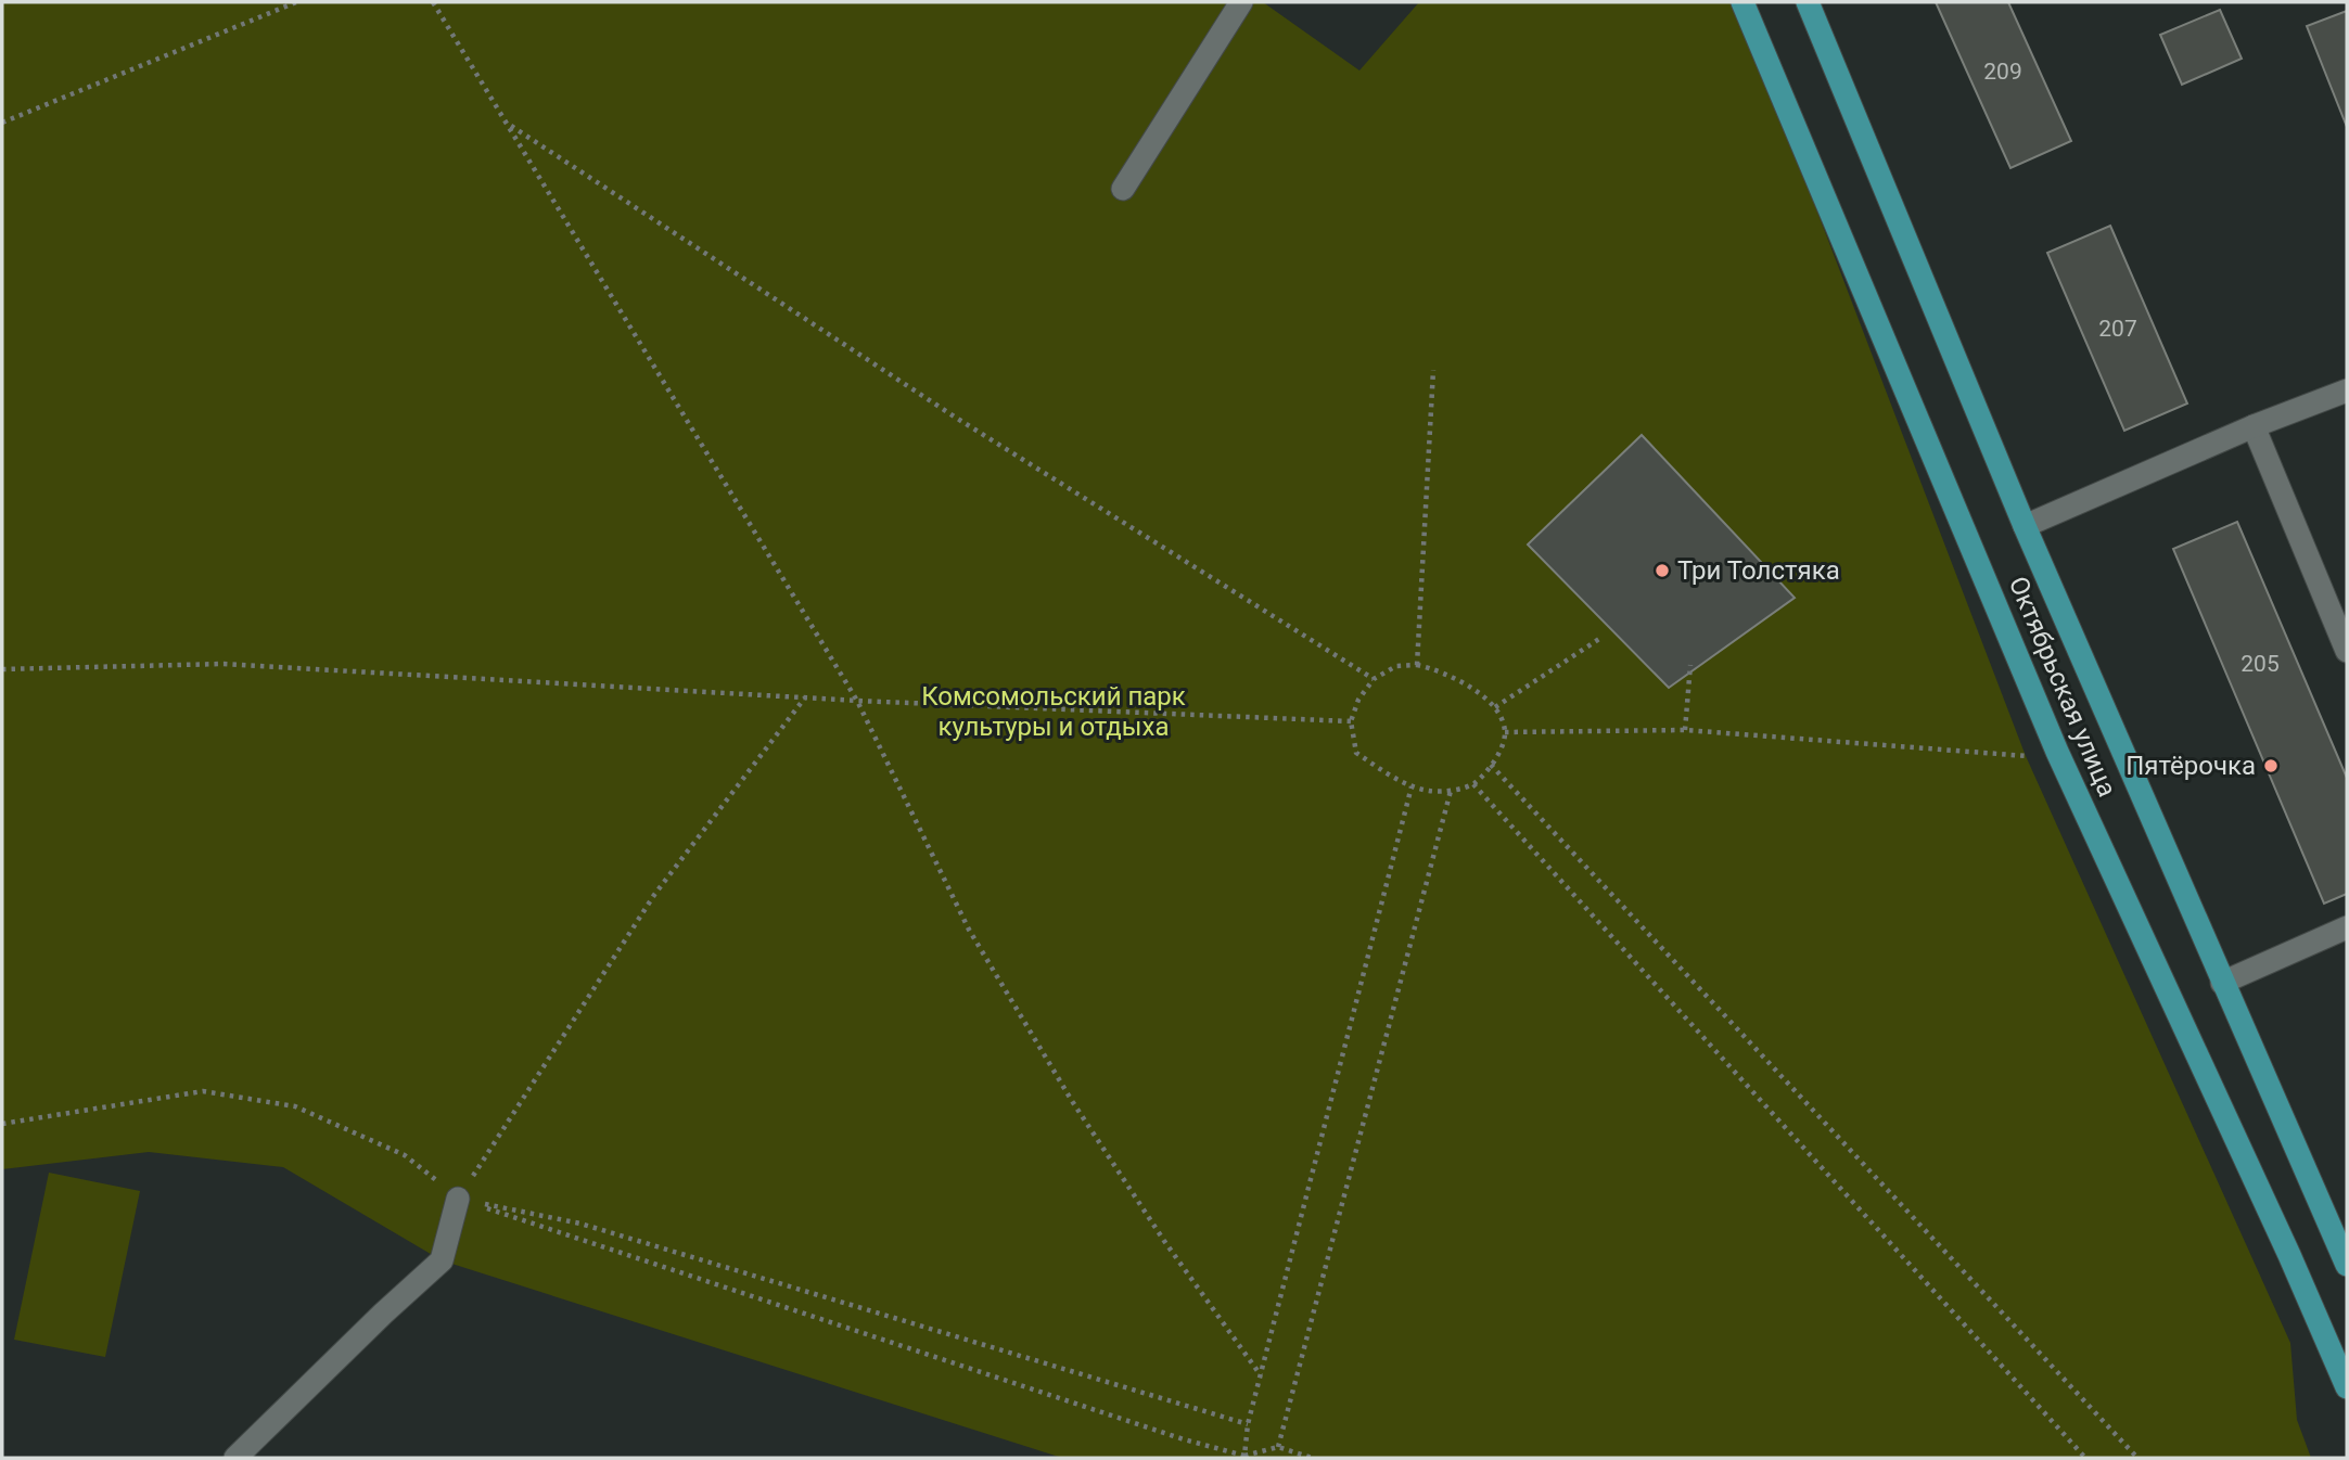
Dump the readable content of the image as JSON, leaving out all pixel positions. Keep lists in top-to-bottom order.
{
  "streets": {
    "main road": ["Октябрьская улица"]
  },
  "parks": ["Комсомольский парк культуры и отдыха"],
  "places": ["Три Толстяка", "Пятёрочка"],
  "house_numbers": ["209", "207", "205"]
}
